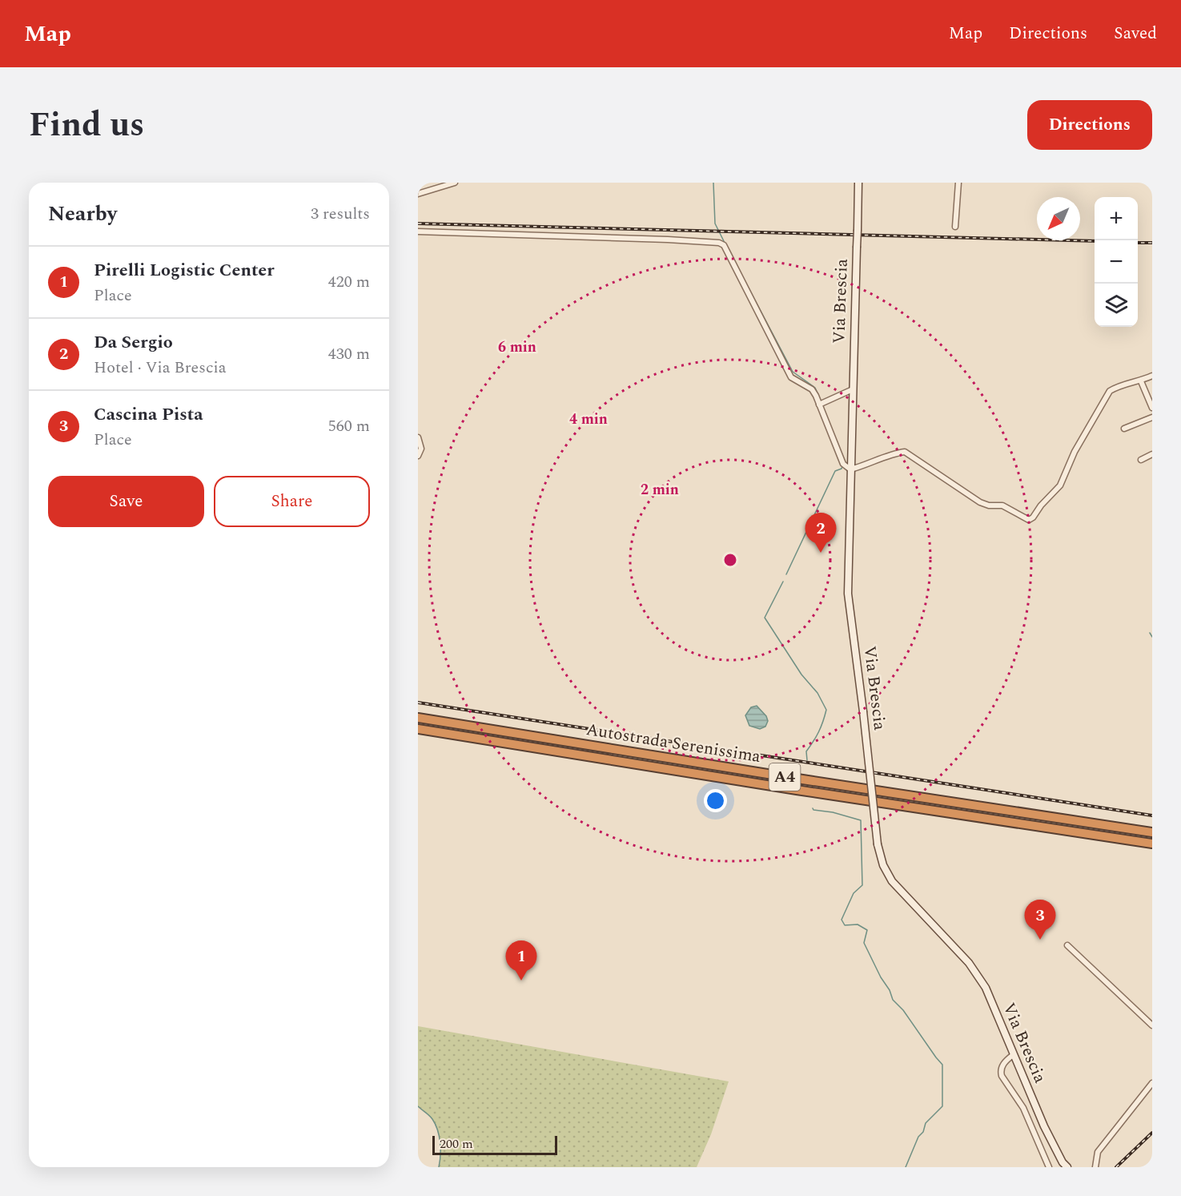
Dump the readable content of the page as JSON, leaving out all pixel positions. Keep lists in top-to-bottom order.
{
  "streets": {
    "highway": ["Autostrada Serenissima", "A4"],
    "main road": ["Via Brescia"]
  },
  "scale_bar": "200 m",
  "north": "bottom left",
  "page": {
    "header": "Map",
    "nav": ["Map", "Directions", "Saved"],
    "title": "Find us",
    "buttons": [
      "Directions",
      ["Save", "Share"]
    ],
    "heading": ["Nearby", "3 results"],
    "map_buttons": ["+", "−"],
    "list": [
      {
        "mark": "1",
        "name": "Pirelli Logistic Center",
        "note": "Place",
        "value": "420 m"
      },
      {
        "mark": "2",
        "name": "Da Sergio",
        "note": "Hotel · Via Brescia",
        "value": "430 m"
      },
      {
        "mark": "3",
        "name": "Cascina Pista",
        "note": "Place",
        "value": "560 m"
      }
    ],
    "pins": ["2", "3", "1"],
    "scale": "200 m"
  },
  "rings": ["6 min", "4 min", "2 min"]
}
